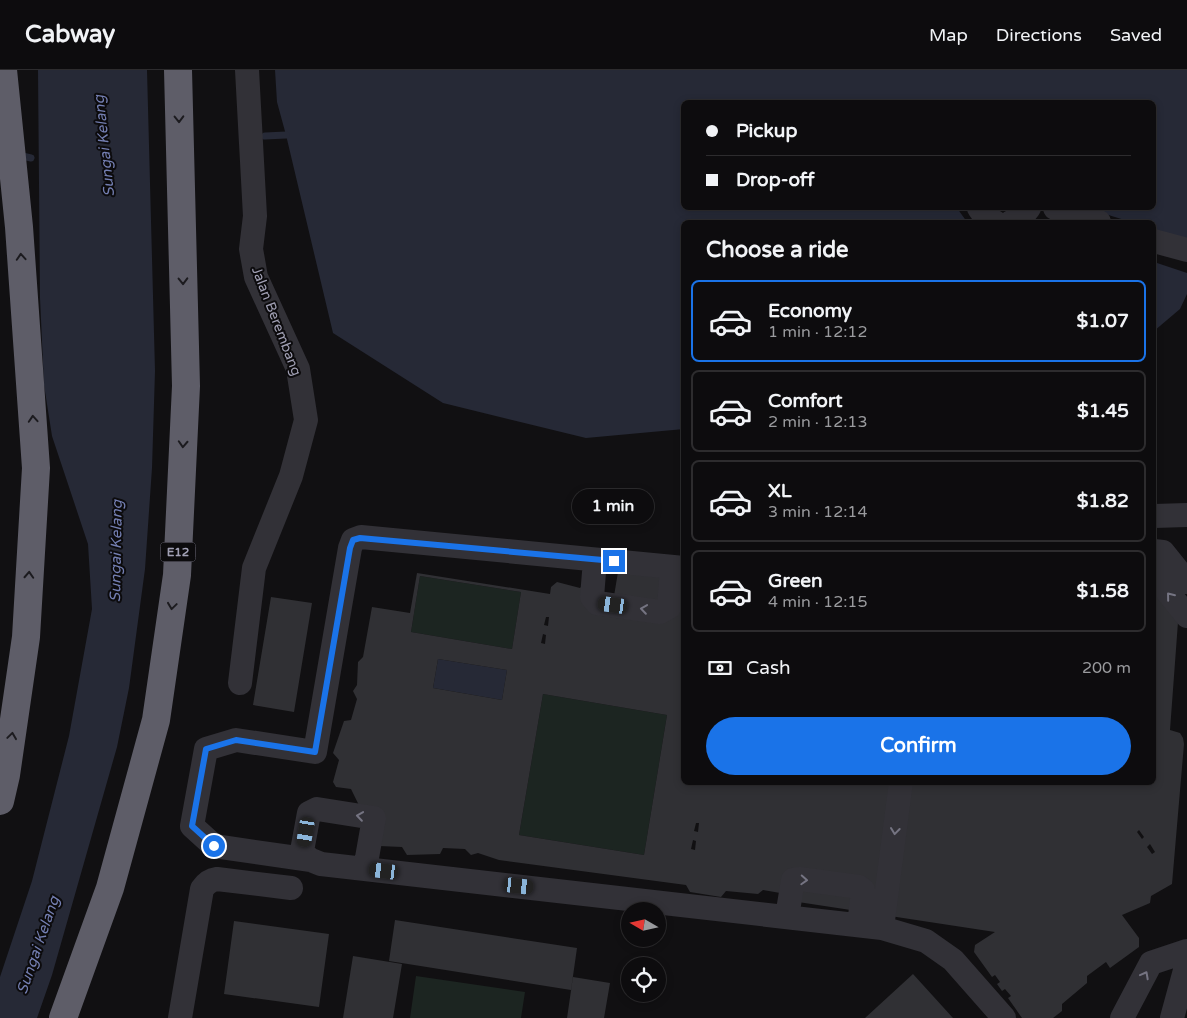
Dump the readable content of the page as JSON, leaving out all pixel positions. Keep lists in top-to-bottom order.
{
  "streets": {
    "highway": ["E12"],
    "lane": ["Jalan Berembang"]
  },
  "water": ["Sungai Kelang"],
  "north": "left",
  "page": {
    "header": "Cabway",
    "nav": ["Map", "Directions", "Saved"],
    "banner": ["Pickup", "Drop-off"],
    "heading": "Choose a ride",
    "list": [
      {
        "name": "Economy",
        "note": "1 min · 12:12",
        "value": "$1.07"
      },
      {
        "name": "Comfort",
        "note": "2 min · 12:13",
        "value": "$1.45"
      },
      {
        "name": "XL",
        "note": "3 min · 12:14",
        "value": "$1.82"
      },
      {
        "name": "Green",
        "note": "4 min · 12:15",
        "value": "$1.58"
      }
    ],
    "bubble": "1 min",
    "pay": ["Cash", "200 m"],
    "buttons": "Confirm"
  }
}
